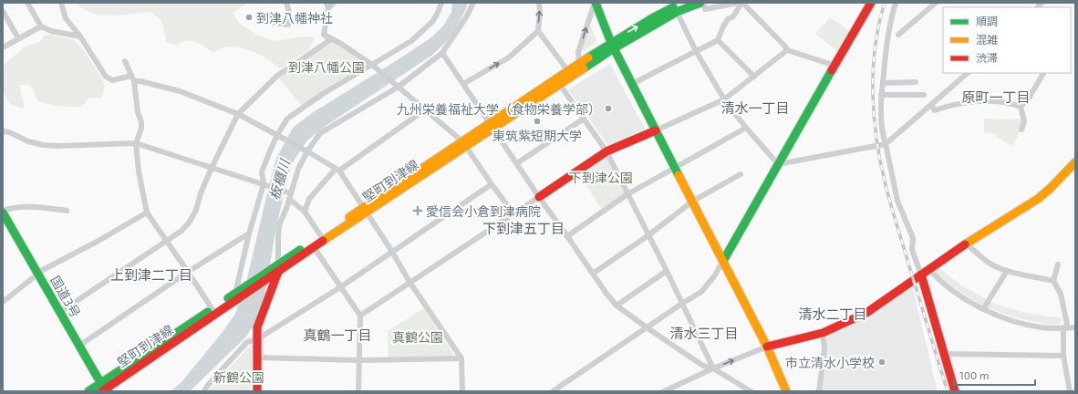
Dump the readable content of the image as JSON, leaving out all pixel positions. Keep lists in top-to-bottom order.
{
  "streets": {
    "main road": ["堅町到津線", "国道3号"]
  },
  "crossings": [
    ["堅町到津線", "国道3号"]
  ],
  "districts": [
    "原町一丁目",
    "清水一丁目",
    "下到津五丁目",
    "上到津二丁目",
    "清水二丁目",
    "清水三丁目",
    "真鶴一丁目"
  ],
  "water": ["板櫃川"],
  "parks": [
    "到津八幡公園",
    "下到津公園",
    "真鶴公園",
    "新鶴公園"
  ],
  "places": {
    "other": [
      "到津八幡神社",
      "九州栄養福祉大学（食物栄養学部）",
      "東筑紫短期大学",
      "市立清水小学校"
    ],
    "health": ["愛信会小倉到津病院"]
  },
  "legend": ["順調", "混雑", "渋滞"],
  "scale_bar": "100 m"
}
